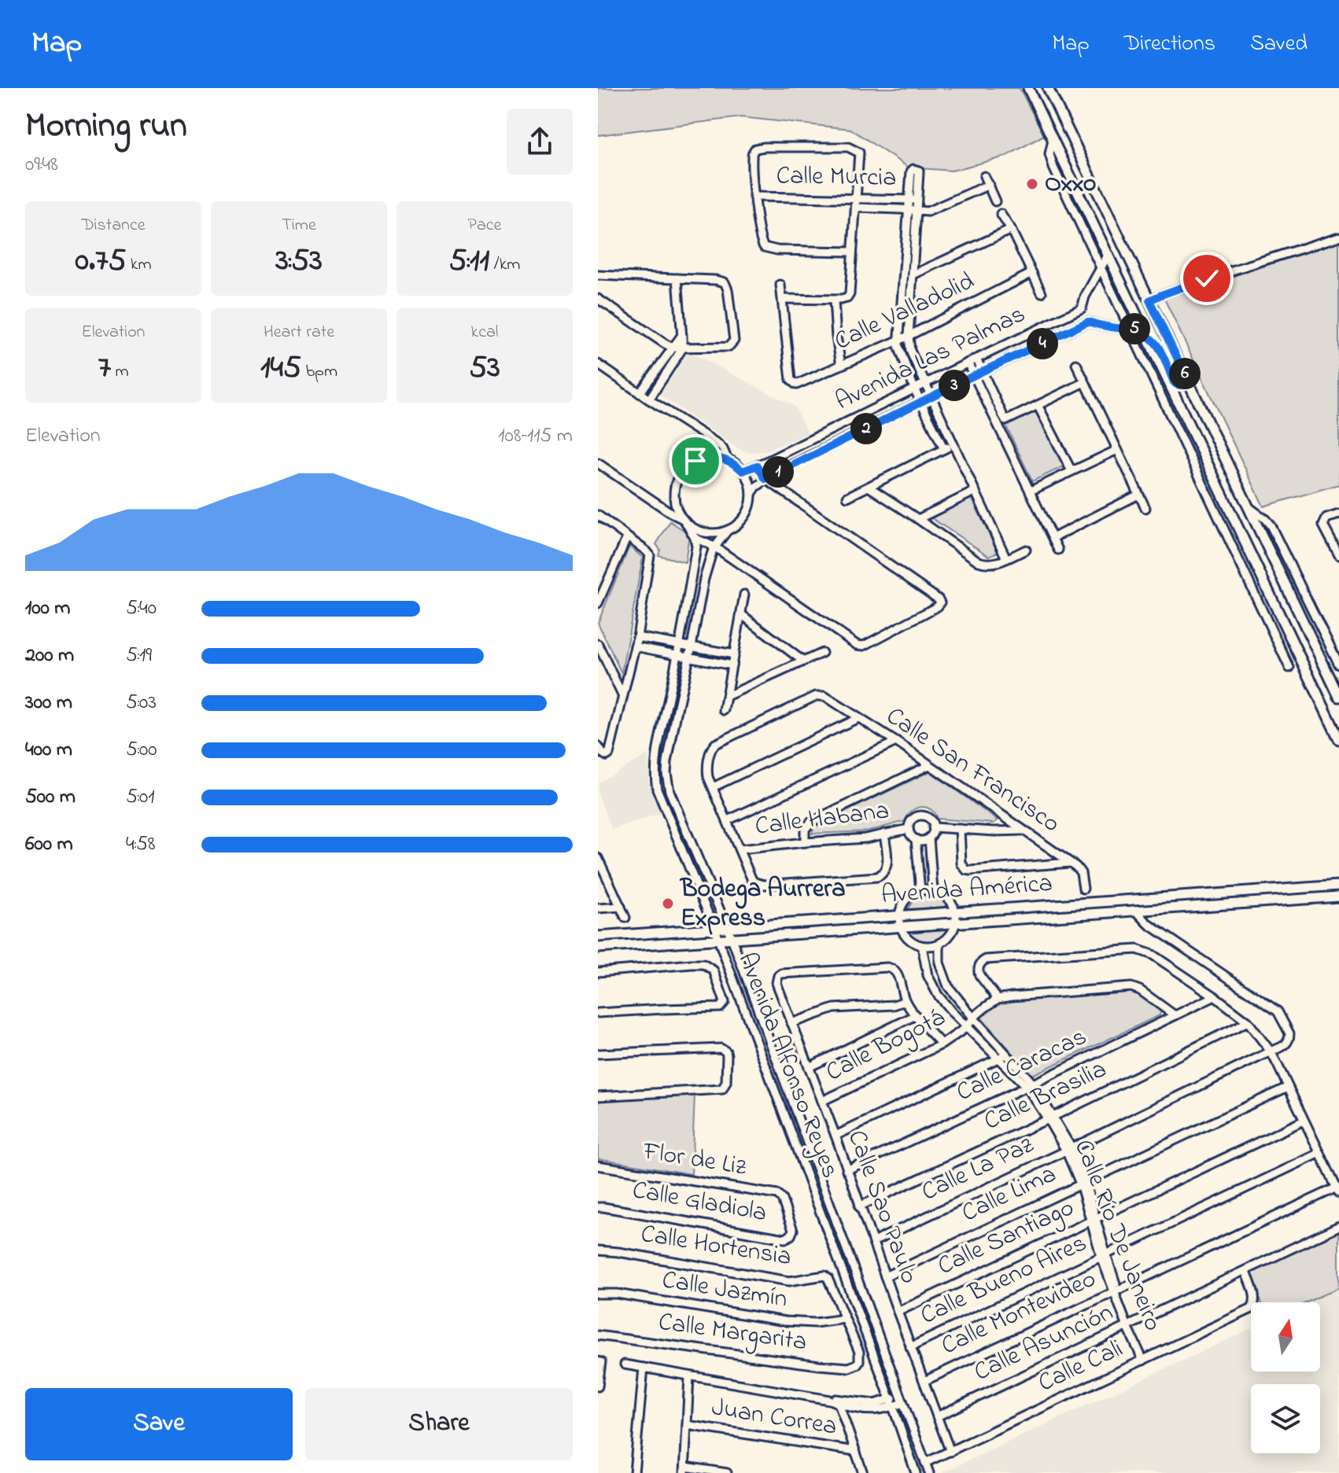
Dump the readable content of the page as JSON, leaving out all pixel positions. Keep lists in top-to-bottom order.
{
  "streets": {
    "main road": ["Avenida América"],
    "street": [
      "Calle Murcia",
      "Calle Valladolid",
      "Avenida Las Palmas",
      "Calle San Francisco",
      "Calle Habana",
      "Calle Bogotá",
      "Avenida Alfonso Reyes",
      "Calle Caracas",
      "Calle Brasilia",
      "Flor de Liz",
      "Calle La Paz",
      "Calle Lima",
      "Calle Gladiola",
      "Calle Sao Paulo",
      "Calle Río De Janeiro",
      "Calle Santiago",
      "Calle Hortensia",
      "Calle Bueno Aires",
      "Calle Jazmín",
      "Calle Montevideo",
      "Calle Margarita",
      "Calle Asunción",
      "Calle Cali",
      "Juan Correa"
    ]
  },
  "crossings": [
    ["Avenida Las Palmas", "Avenida Alfonso Reyes"],
    ["Avenida América", "Avenida Alfonso Reyes"],
    ["Calle Bogotá", "Calle Sao Paulo"],
    ["Calle Bogotá", "Calle Río De Janeiro"],
    ["Avenida Alfonso Reyes", "Calle Cali"],
    ["Calle Caracas", "Calle Sao Paulo"],
    ["Calle Caracas", "Calle Río De Janeiro"],
    ["Calle Brasilia", "Calle Sao Paulo"],
    ["Calle Brasilia", "Calle Río De Janeiro"],
    ["Flor de Liz", "Calle Gladiola"],
    ["Calle La Paz", "Calle Sao Paulo"],
    ["Calle La Paz", "Calle Río De Janeiro"],
    ["Calle Lima", "Calle Sao Paulo"],
    ["Calle Lima", "Calle Río De Janeiro"],
    ["Calle Sao Paulo", "Calle Santiago"],
    ["Calle Sao Paulo", "Calle Bueno Aires"],
    ["Calle Sao Paulo", "Calle Montevideo"],
    ["Calle Sao Paulo", "Calle Asunción"],
    ["Calle Sao Paulo", "Calle Cali"],
    ["Calle Río De Janeiro", "Calle Santiago"],
    ["Calle Río De Janeiro", "Calle Bueno Aires"],
    ["Calle Río De Janeiro", "Calle Montevideo"],
    ["Calle Río De Janeiro", "Calle Asunción"],
    ["Calle Río De Janeiro", "Calle Cali"],
    ["Calle Hortensia", "Calle Jazmín"],
    ["Calle Hortensia", "Calle Margarita"],
    ["Calle Jazmín", "Calle Margarita"],
    ["Calle Asunción", "Calle Cali"]
  ],
  "places": ["Oxxo", "Bodega Aurrera Express"],
  "north": "top",
  "page": {
    "header": "Map",
    "nav": ["Map", "Directions", "Saved"],
    "heading": ["Morning run", "09:48"],
    "stats": [
      ["Distance", "0.75 km"],
      ["Time", "3:53"],
      ["Pace", "5:11 /km"],
      ["Elevation", "7 m"],
      ["Heart rate", "145 bpm"],
      ["kcal", "53"]
    ],
    "pins": [
      "5",
      "4",
      "6",
      "3",
      "2",
      "1"
    ],
    "chart": ["Elevation", "108–115 m"],
    "list": [
      {
        "name": "100 m",
        "note": "5:40"
      },
      {
        "name": "200 m",
        "note": "5:19"
      },
      {
        "name": "300 m",
        "note": "5:03"
      },
      {
        "name": "400 m",
        "note": "5:00"
      },
      {
        "name": "500 m",
        "note": "5:01"
      },
      {
        "name": "600 m",
        "note": "4:58"
      }
    ],
    "buttons": ["Save", "Share"]
  }
}
